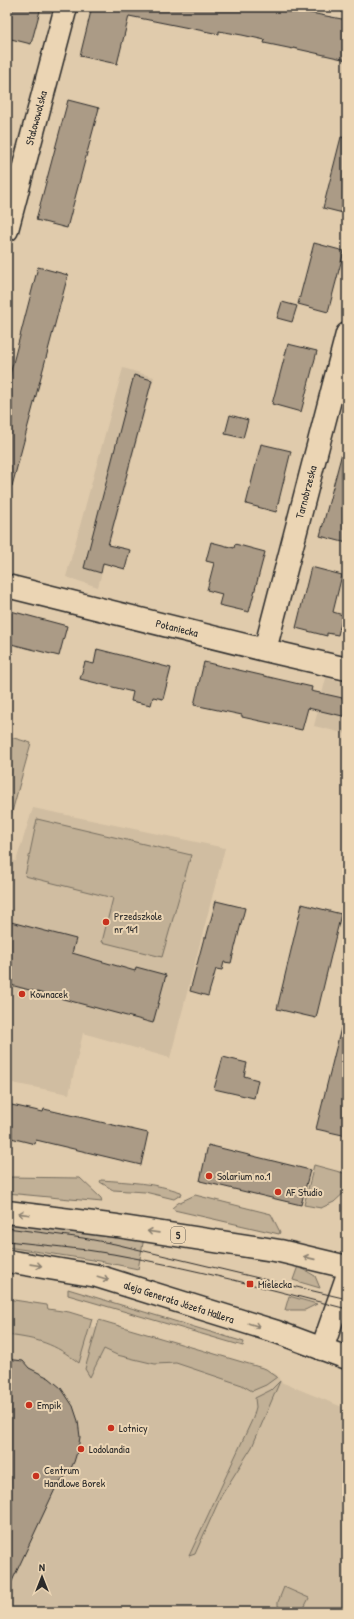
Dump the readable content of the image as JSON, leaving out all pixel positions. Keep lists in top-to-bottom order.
{
  "streets": {
    "street": [
      "Stalowowolska",
      "Tarnobrzeska",
      "Połaniecka",
      "5",
      "aleja Generała Józefa Hallera"
    ]
  },
  "crossings": [
    ["Tarnobrzeska", "Połaniecka"]
  ],
  "places": {
    "other": [
      "Przedszkole nr 141",
      "Kownacek",
      "Solarium no.1",
      "AF Studio",
      "Empik",
      "Lotnicy",
      "Lodolandia",
      "Centrum Handlowe Borek"
    ],
    "transit": ["Mielecka"]
  },
  "north": "top"
}
